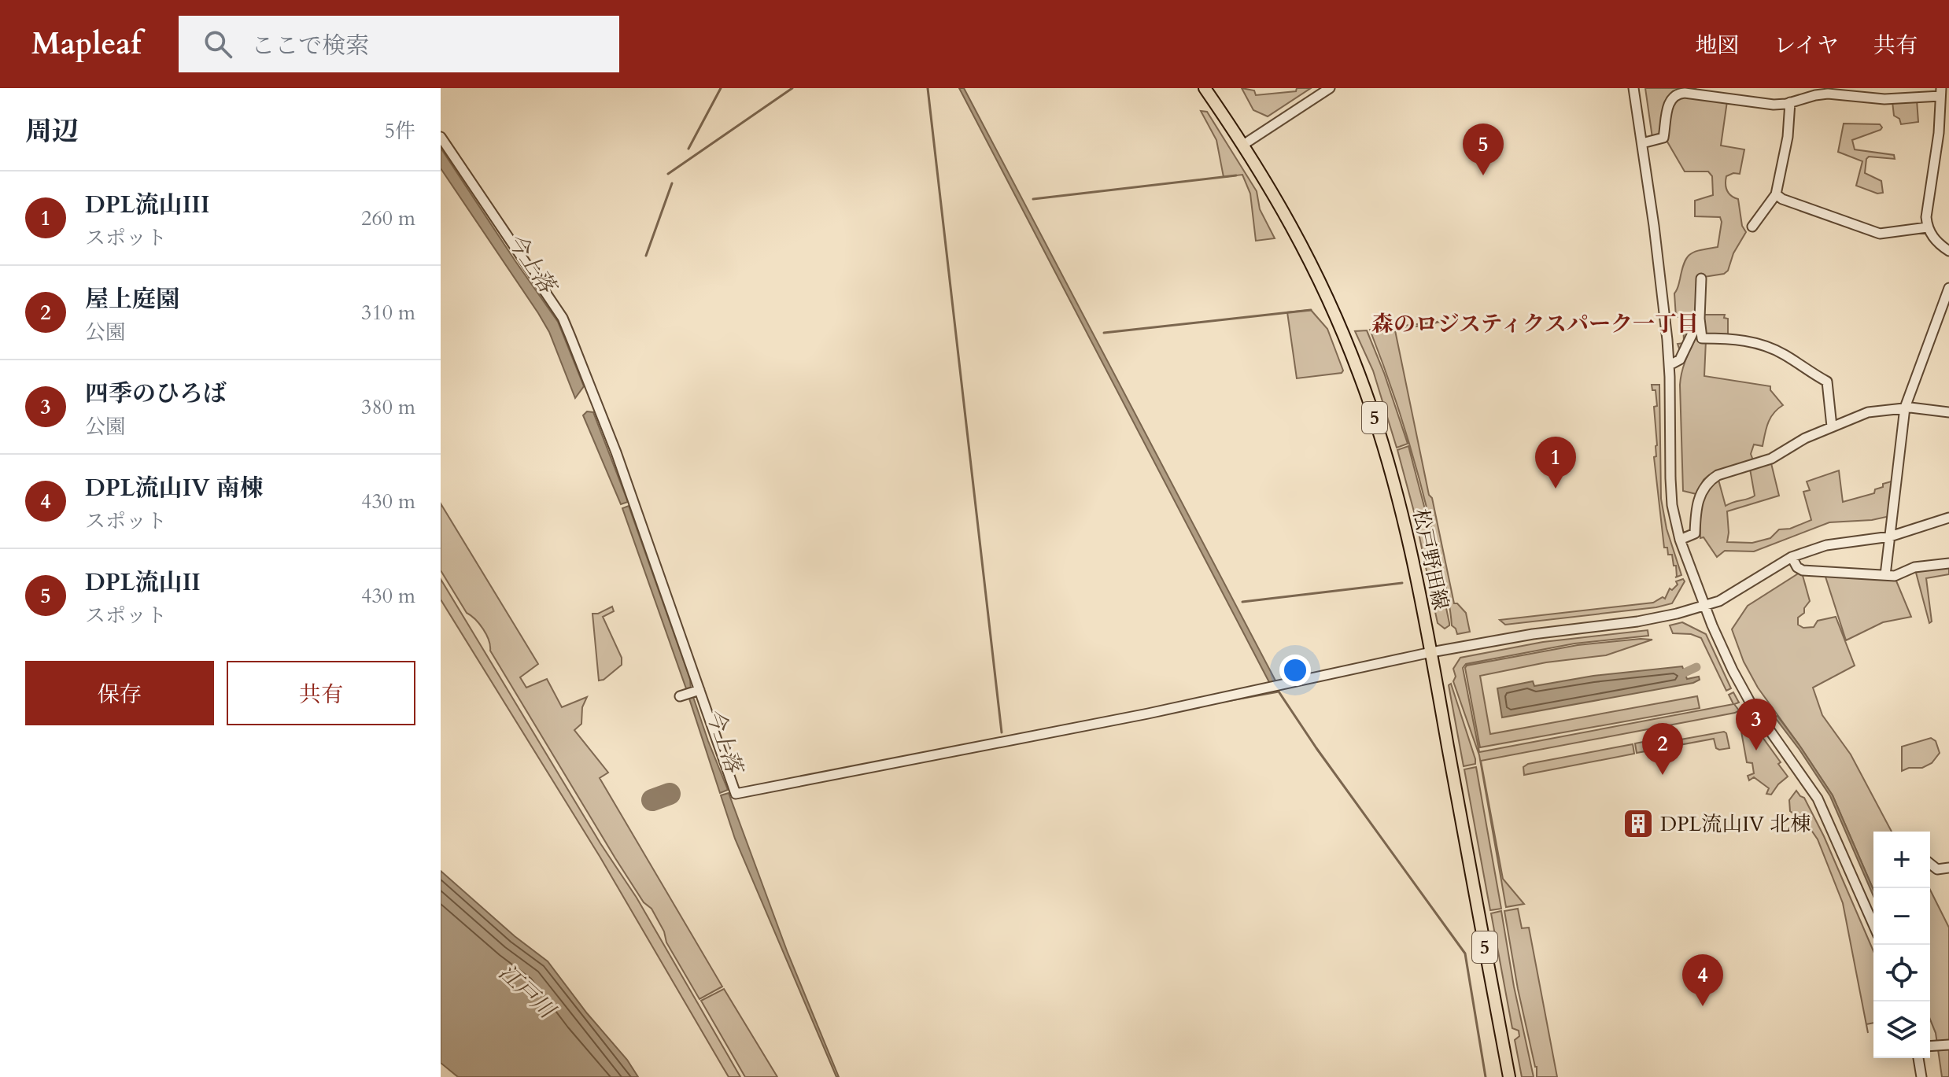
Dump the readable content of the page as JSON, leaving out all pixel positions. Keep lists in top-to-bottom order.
{
  "streets": {
    "main road": ["5", "松戸野田線"]
  },
  "districts": ["森のロジスティクスパーク一丁目"],
  "water": ["今上落", "江戸川"],
  "places": {
    "building": ["DPL流山IV 北棟"]
  },
  "page": {
    "header": "Mapleaf",
    "search": "ここで検索",
    "nav": ["地図", "レイヤ", "共有"],
    "heading": ["周辺", "5件"],
    "pins": [
      "5",
      "1",
      "3",
      "2",
      "4"
    ],
    "list": [
      {
        "mark": "1",
        "name": "DPL流山III",
        "note": "スポット",
        "value": "260 m"
      },
      {
        "mark": "2",
        "name": "屋上庭園",
        "note": "公園",
        "value": "310 m"
      },
      {
        "mark": "3",
        "name": "四季のひろば",
        "note": "公園",
        "value": "380 m"
      },
      {
        "mark": "4",
        "name": "DPL流山IV 南棟",
        "note": "スポット",
        "value": "430 m"
      },
      {
        "mark": "5",
        "name": "DPL流山II",
        "note": "スポット",
        "value": "430 m"
      }
    ],
    "buttons": ["保存", "共有"],
    "map_buttons": ["+", "−"]
  }
}
